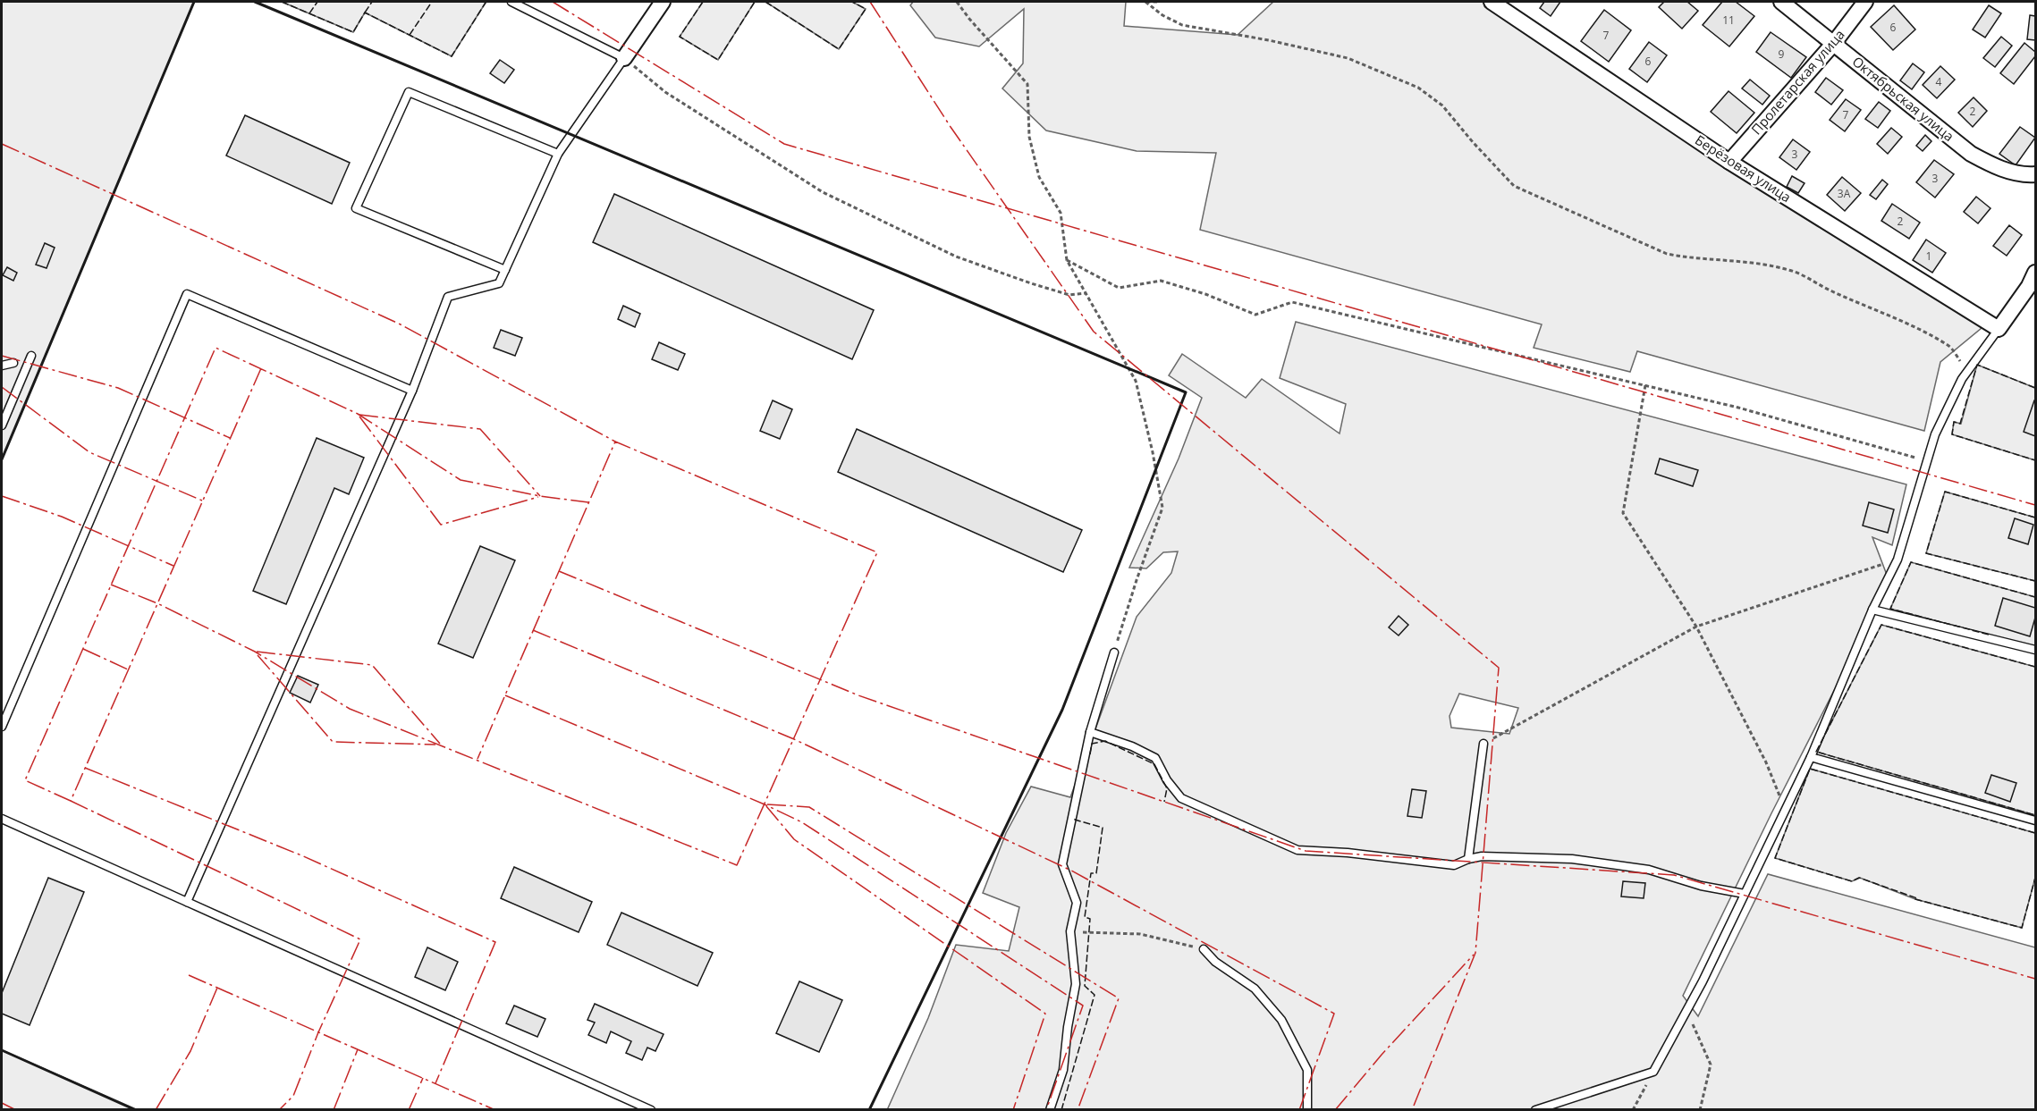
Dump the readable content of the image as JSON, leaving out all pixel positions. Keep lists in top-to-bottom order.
{
  "streets": {
    "street": ["Пролетарская улица", "Октябрьская улица", "Берёзовая улица"]
  },
  "crossings": [
    ["Пролетарская улица", "Октябрьская улица"],
    ["Пролетарская улица", "Берёзовая улица"]
  ],
  "house_numbers": [
    "11",
    "6",
    "7",
    "9",
    "6",
    "4",
    "2",
    "7",
    "3",
    "3",
    "3А",
    "2",
    "1"
  ]
}
